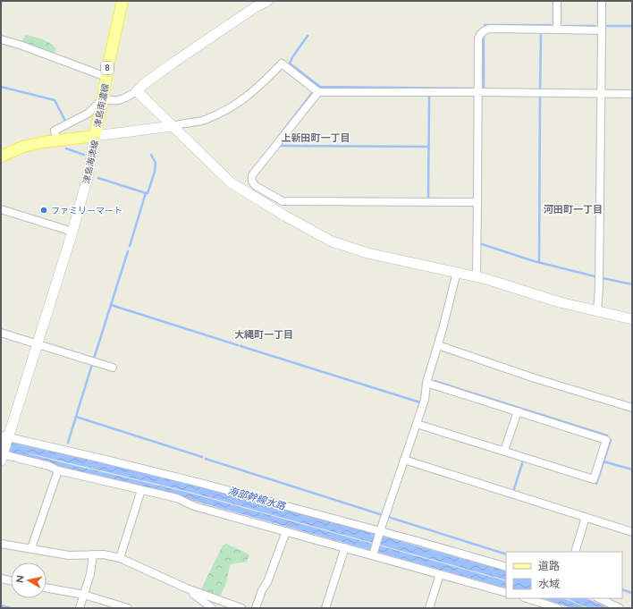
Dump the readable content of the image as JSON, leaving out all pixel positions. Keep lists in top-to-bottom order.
{
  "streets": {
    "main road": ["8", "津島南濃線", "津島海津線"]
  },
  "crossings": [
    ["津島南濃線", "津島海津線"]
  ],
  "districts": ["上新田町一丁目", "河田町一丁目", "大縄町一丁目"],
  "water": ["海部幹線水路"],
  "places": ["ファミリーマート"],
  "legend": ["道路", "水域"],
  "north": "left"
}
